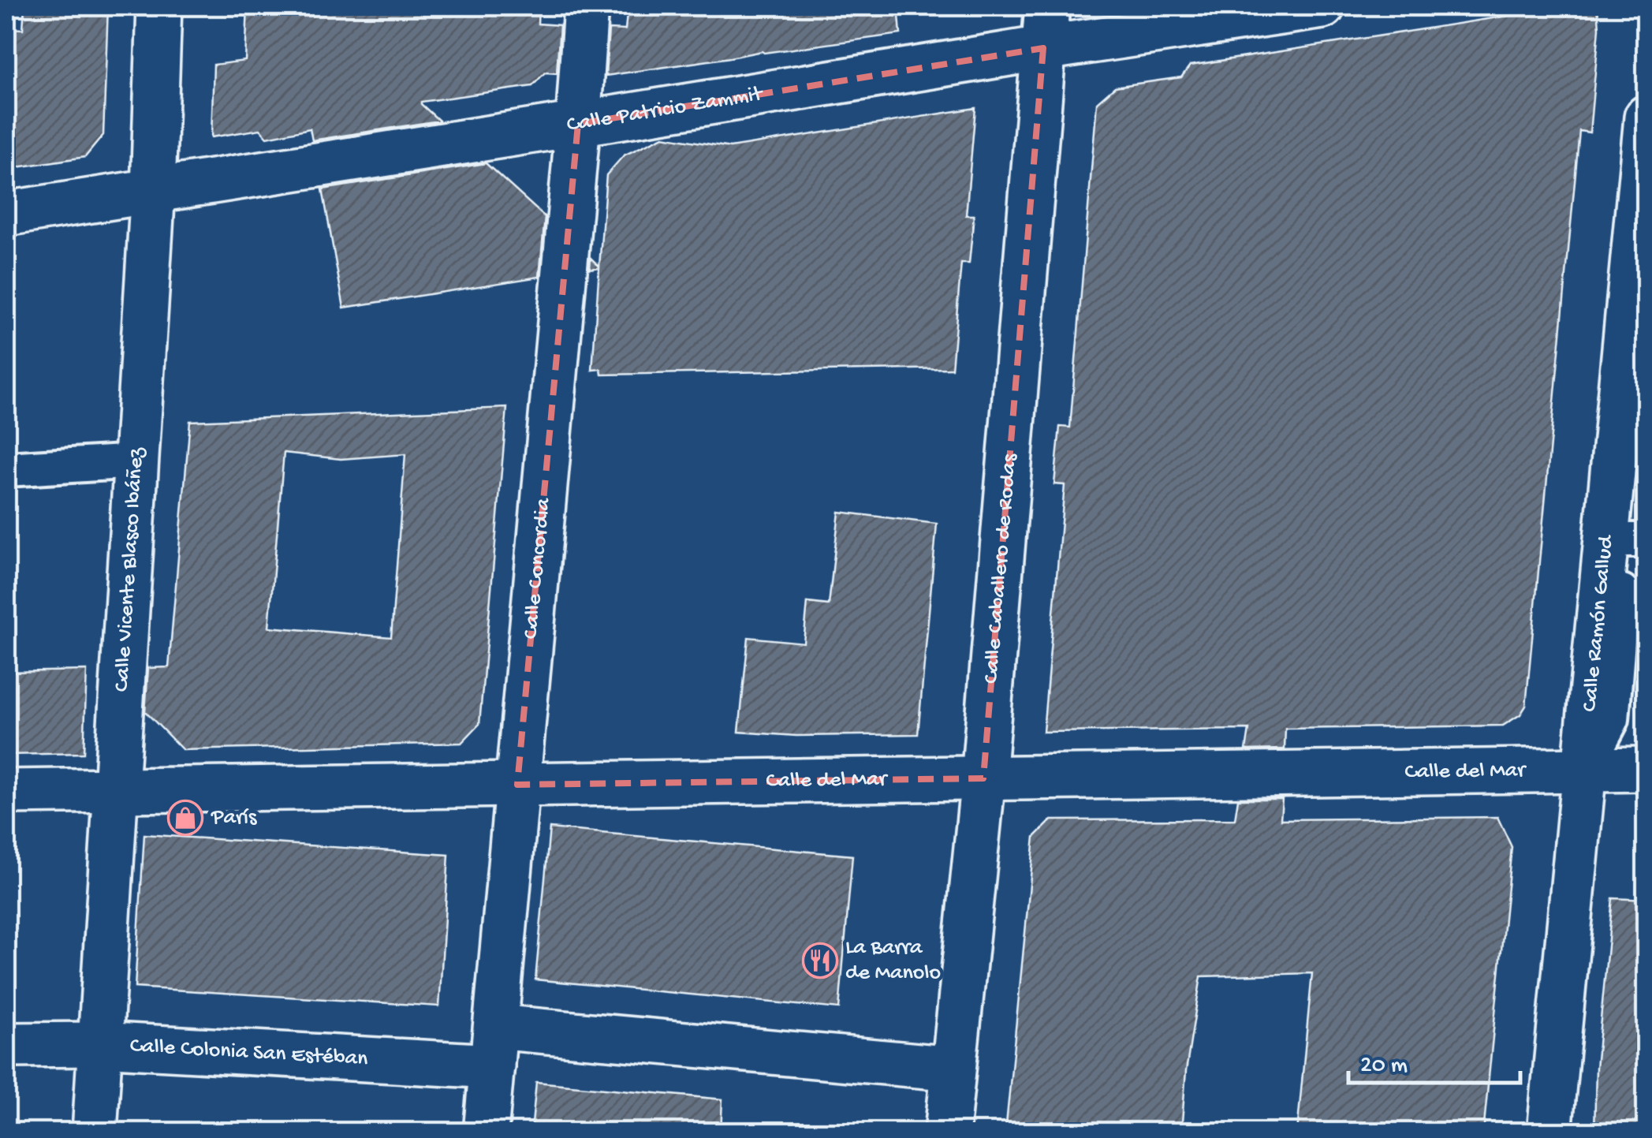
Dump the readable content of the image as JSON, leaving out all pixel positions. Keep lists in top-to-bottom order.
{
  "streets": {
    "street": [
      "Calle Patricio Zammit",
      "Calle Vicente Blasco Ibáñez",
      "Calle Concordia",
      "Calle Caballero de Rodas",
      "Calle Ramón Gallud",
      "Calle del Mar",
      "Calle Colonia San Estéban"
    ]
  },
  "crossings": [
    ["Calle Patricio Zammit", "Calle Vicente Blasco Ibáñez"],
    ["Calle Patricio Zammit", "Calle Concordia"],
    ["Calle Patricio Zammit", "Calle Caballero de Rodas"],
    ["Calle Vicente Blasco Ibáñez", "Calle del Mar"],
    ["Calle Vicente Blasco Ibáñez", "Calle Colonia San Estéban"],
    ["Calle Concordia", "Calle del Mar"],
    ["Calle Concordia", "Calle Colonia San Estéban"],
    ["Calle Caballero de Rodas", "Calle del Mar"],
    ["Calle Caballero de Rodas", "Calle Colonia San Estéban"],
    ["Calle Ramón Gallud", "Calle del Mar"]
  ],
  "places": {
    "shop": ["París"],
    "restaurant": ["La Barra de Manolo"]
  },
  "scale_bar": "20 m"
}
